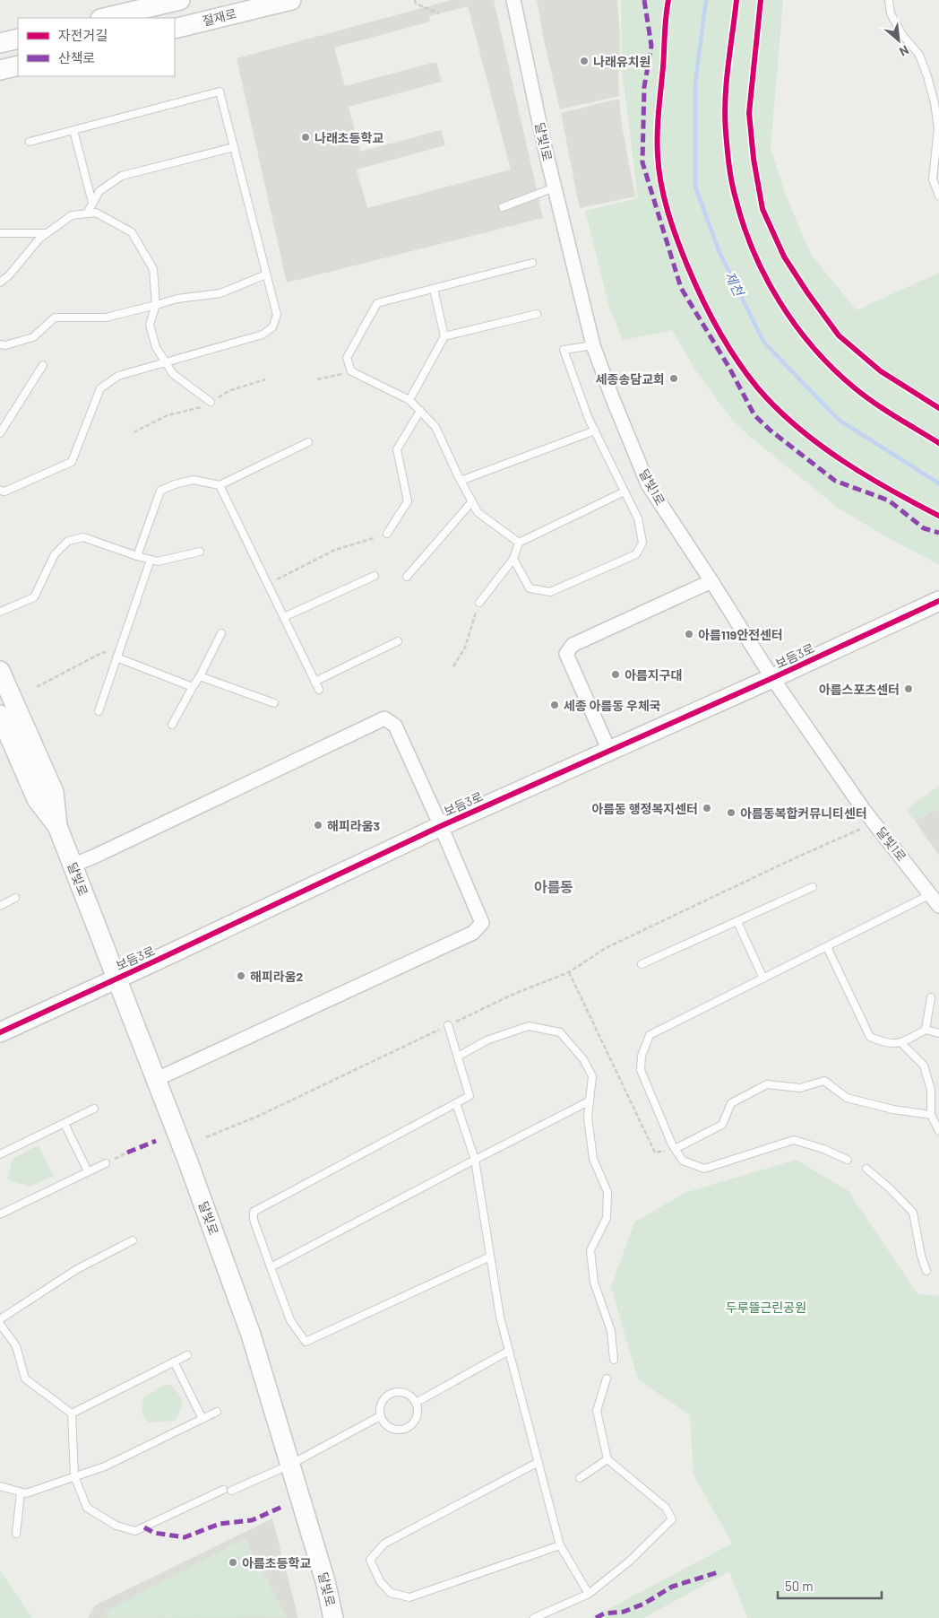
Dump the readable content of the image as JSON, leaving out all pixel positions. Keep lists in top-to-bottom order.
{
  "streets": {
    "street": [
      "절재로",
      "달빛1로",
      "보듬3로",
      "달빛로"
    ]
  },
  "crossings": [
    ["달빛1로", "보듬3로"],
    ["보듬3로", "달빛로"]
  ],
  "districts": ["아름동"],
  "water": ["제천"],
  "parks": ["두루뜰근린공원"],
  "places": [
    "나래유치원",
    "나래초등학교",
    "세종송담교회",
    "아름119안전센터",
    "아름지구대",
    "아름스포츠센터",
    "세종 아름동 우체국",
    "아름동 행정복지센터",
    "아름동복합커뮤니티센터",
    "해피라움3",
    "해피라움2",
    "아름초등학교"
  ],
  "legend": ["자전거길", "산책로"],
  "scale_bar": "50 m",
  "north": "bottom right"
}
